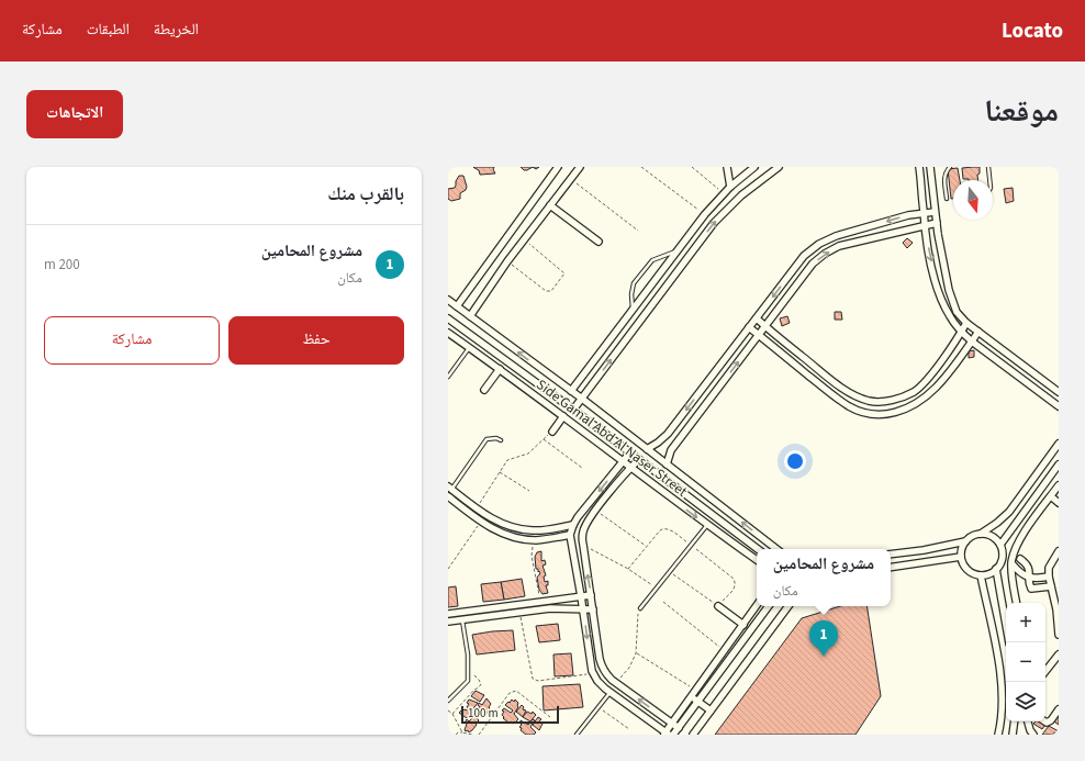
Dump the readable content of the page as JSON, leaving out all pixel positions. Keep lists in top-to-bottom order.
{
  "streets": {
    "street": ["Side Gamal Abd Al Naser Street"]
  },
  "scale_bar": "100 m",
  "north": "bottom",
  "page": {
    "header": "Locato",
    "nav": ["الخريطة", "الطبقات", "مشاركة"],
    "title": "موقعنا",
    "buttons": [
      "الاتجاهات",
      ["حفظ", "مشاركة"]
    ],
    "heading": "بالقرب منك",
    "list": [
      {
        "mark": "1",
        "name": "مشروع المحامين",
        "note": "مكان",
        "value": "200 m"
      }
    ],
    "popup": ["مشروع المحامين", "مكان"],
    "map_buttons": ["+", "−"],
    "pins": "1",
    "scale": "100 m"
  }
}
